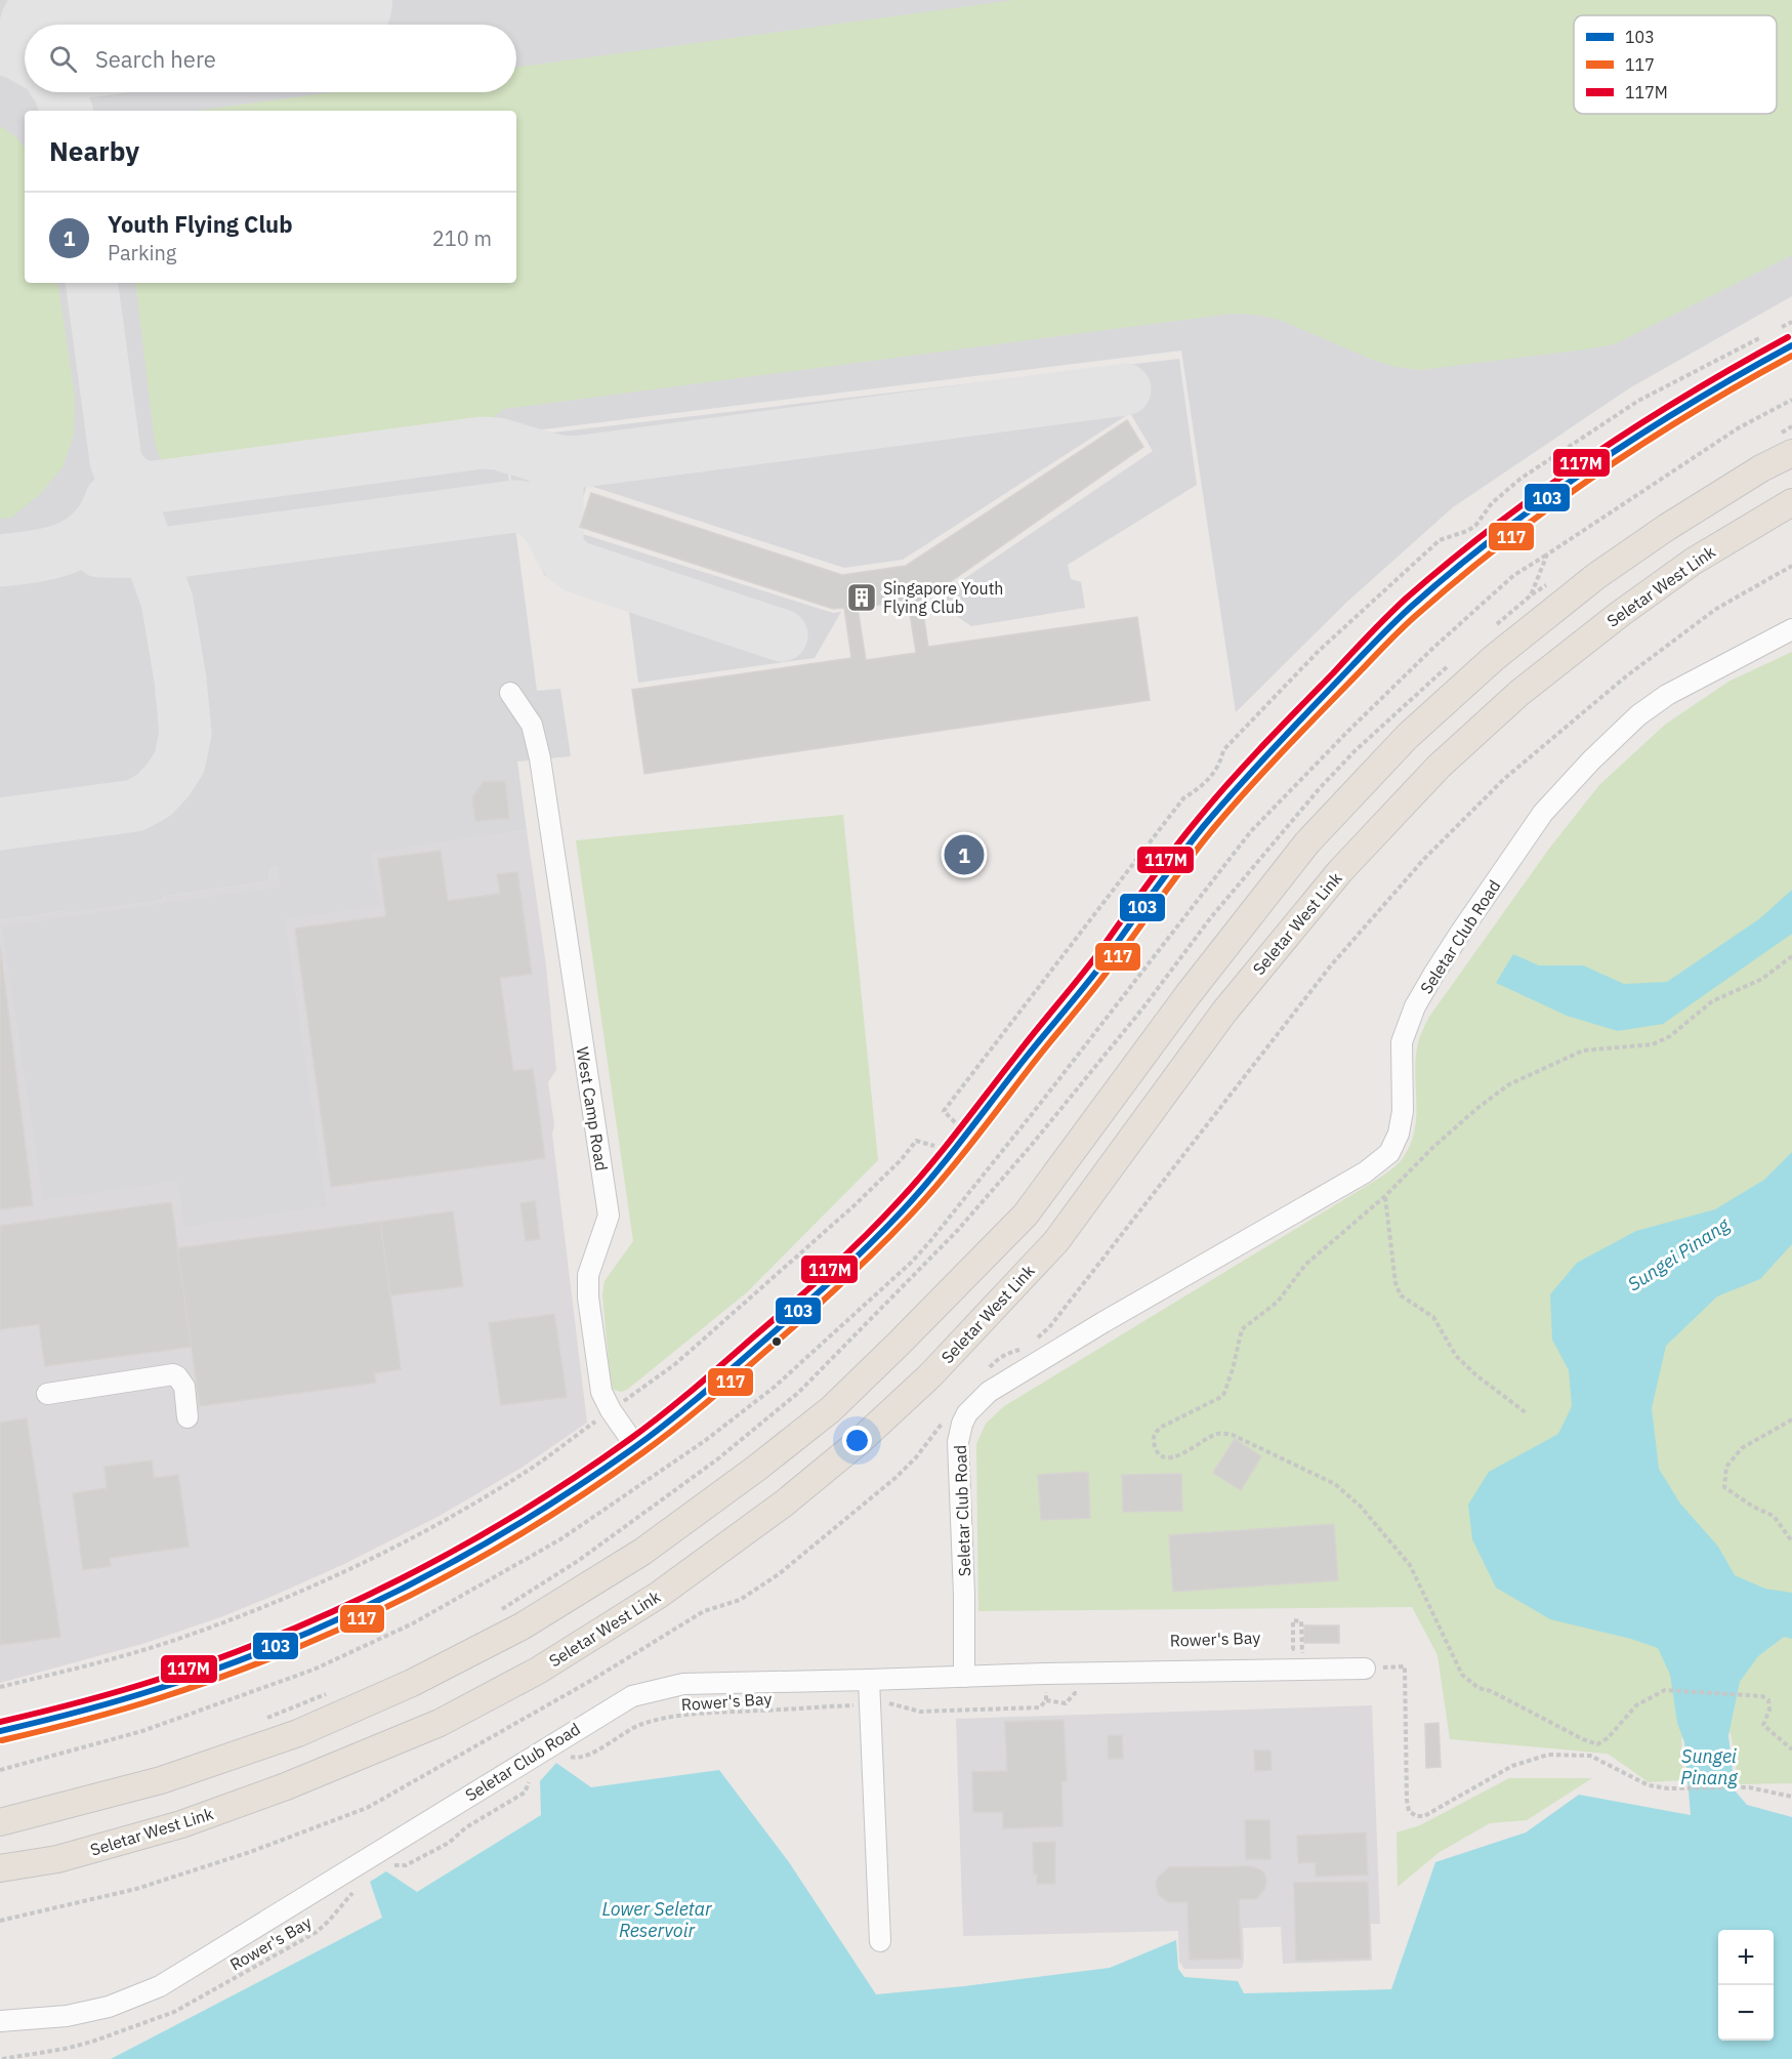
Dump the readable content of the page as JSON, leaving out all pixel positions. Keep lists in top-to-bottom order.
{
  "streets": {
    "main road": ["Seletar West Link"],
    "street": ["Seletar Club Road", "West Camp Road"],
    "path": ["Rower's Bay"]
  },
  "water": ["Sungei Pinang", "Lower Seletar Reservoir"],
  "places": {
    "building": ["Singapore Youth Flying Club"]
  },
  "lines": ["transit line 117M", "transit line 103", "transit line 117"],
  "legend": ["103", "117", "117M"],
  "page": {
    "search": "Search here",
    "heading": "Nearby",
    "list": [
      {
        "mark": "1",
        "name": "Youth Flying Club",
        "note": "Parking",
        "value": "210 m"
      }
    ],
    "pins": "1",
    "map_buttons": ["+", "−"]
  }
}
